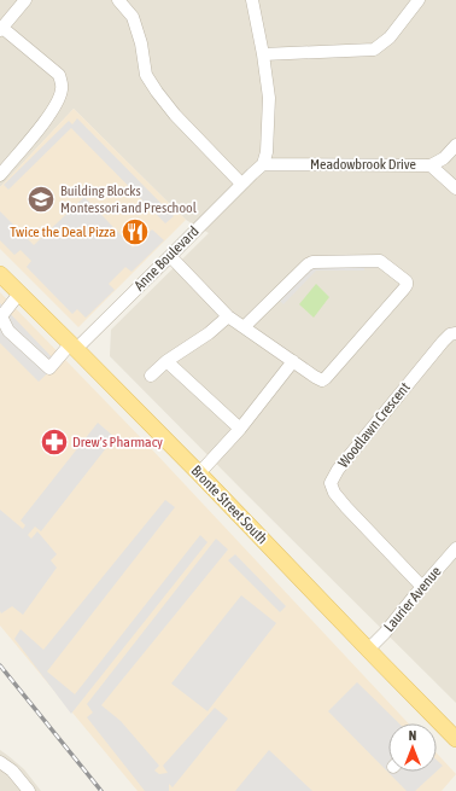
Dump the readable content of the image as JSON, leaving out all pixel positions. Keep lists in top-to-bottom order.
{
  "streets": {
    "main road": ["Bronte Street South"],
    "street": [
      "Meadowbrook Drive",
      "Anne Boulevard",
      "Woodlawn Crescent",
      "Laurier Avenue"
    ]
  },
  "crossings": [
    ["Meadowbrook Drive", "Anne Boulevard"],
    ["Anne Boulevard", "Bronte Street South"],
    ["Woodlawn Crescent", "Laurier Avenue"],
    ["Bronte Street South", "Laurier Avenue"]
  ],
  "places": {
    "school or university": ["Building Blocks Montessori and Preschool"],
    "restaurant": ["Twice the Deal Pizza"],
    "pharmacy": ["Drew's Pharmacy"]
  },
  "north": "top"
}
